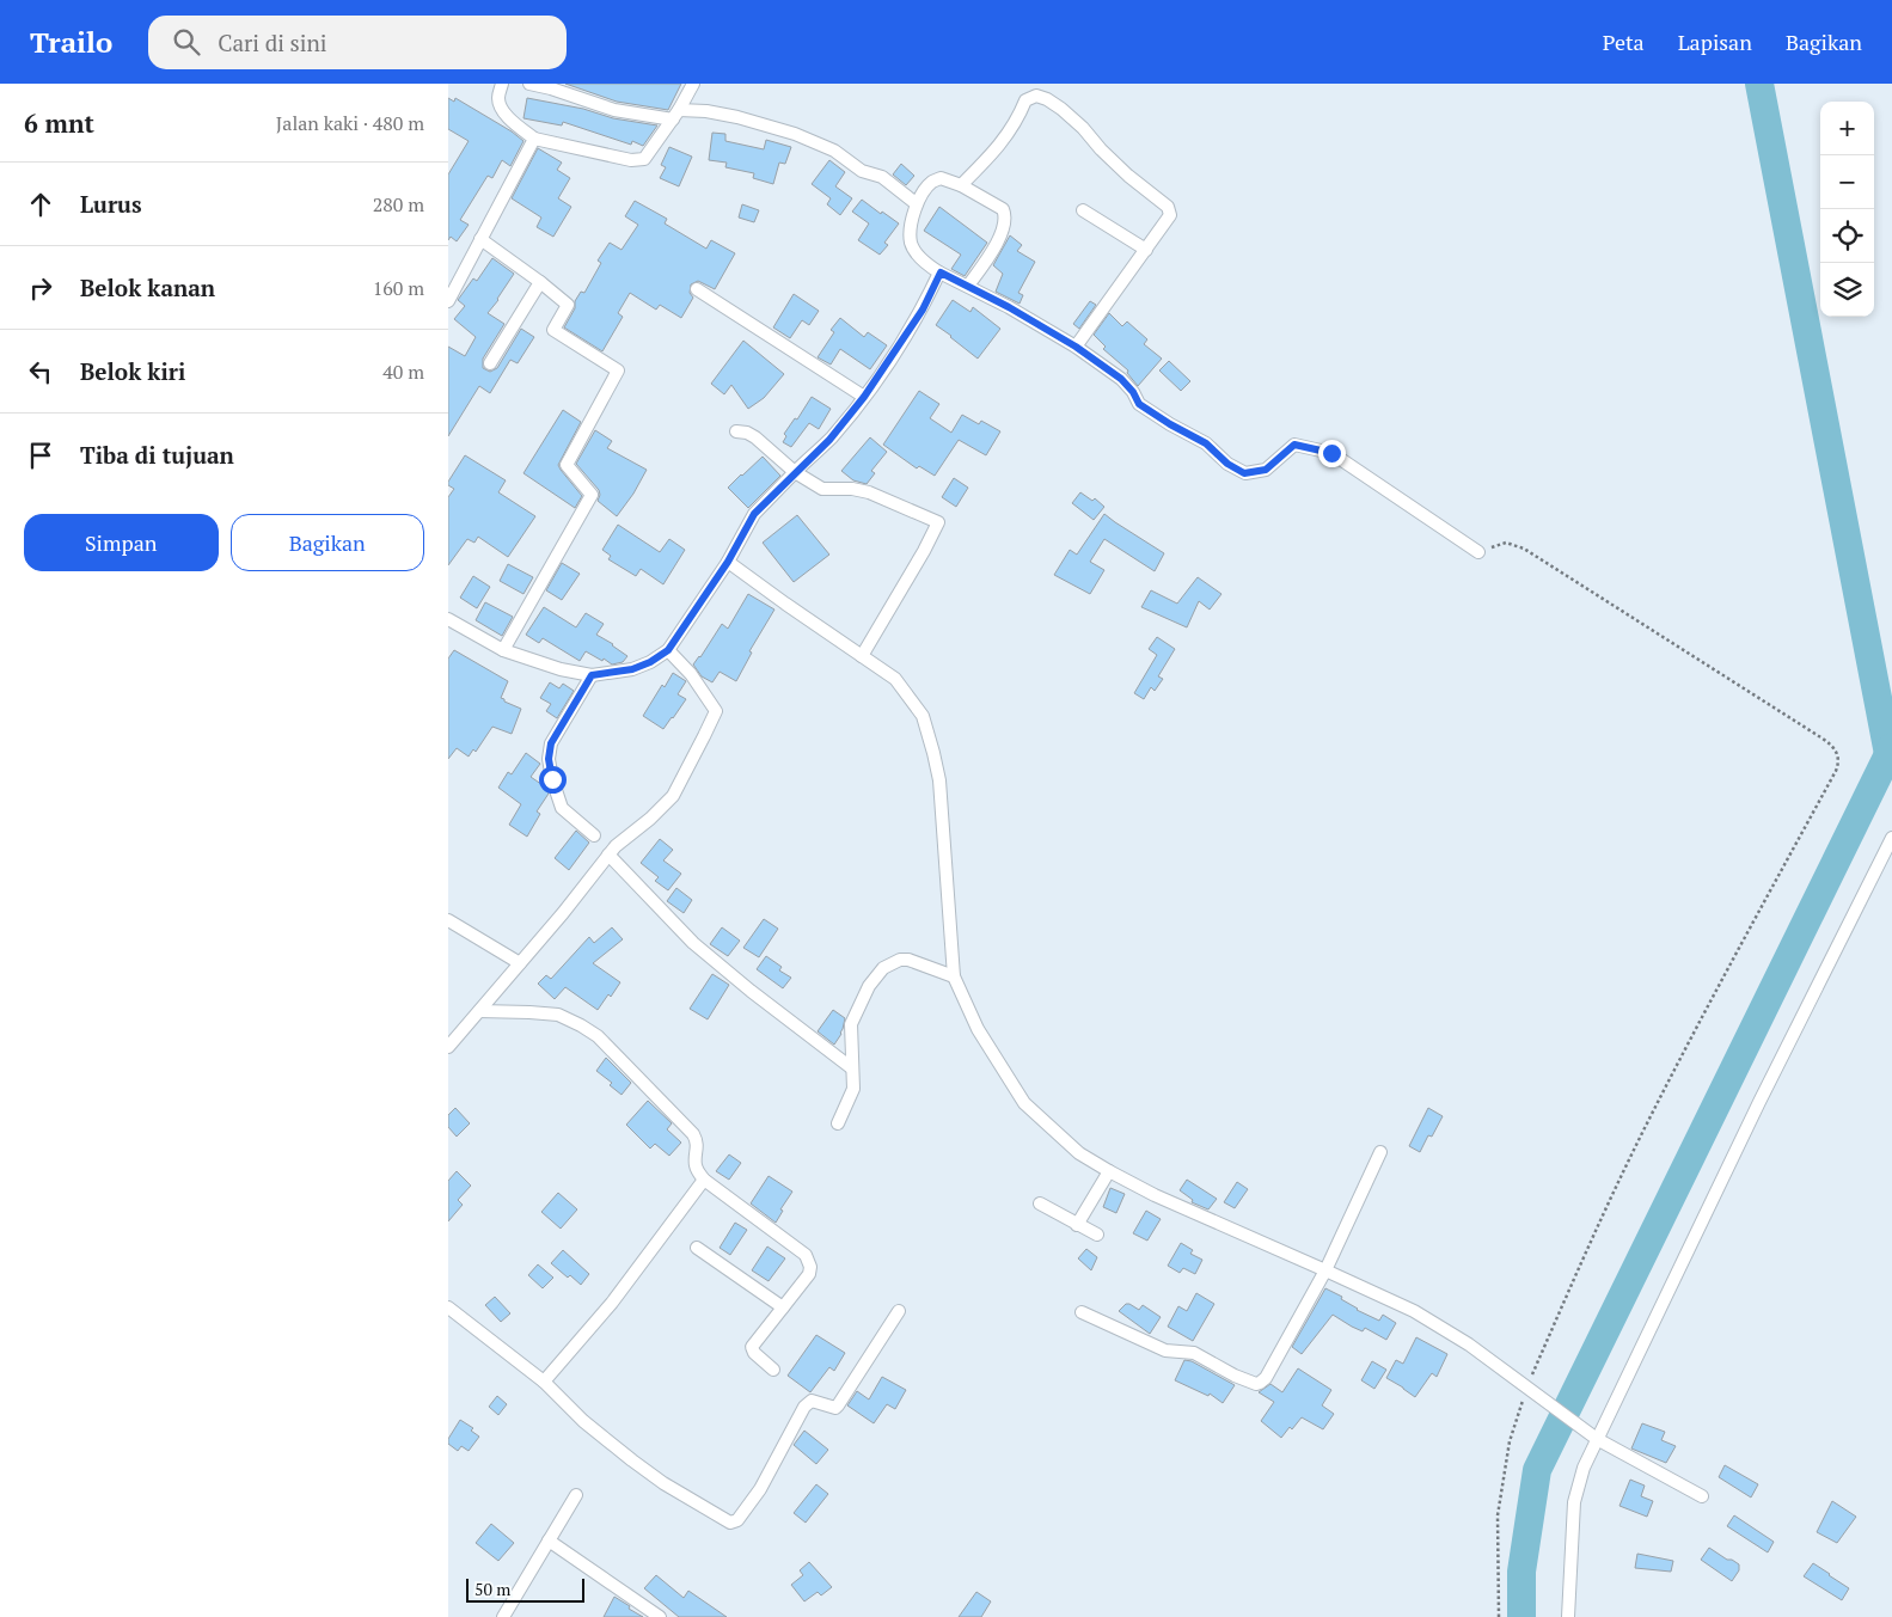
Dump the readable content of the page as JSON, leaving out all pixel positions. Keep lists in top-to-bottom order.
{
  "scale_bar": "50 m",
  "page": {
    "header": "Trailo",
    "search": "Cari di sini",
    "nav": ["Peta", "Lapisan", "Bagikan"],
    "heading": ["6 mnt", "Jalan kaki · 480 m"],
    "map_buttons": ["+", "−"],
    "list": [
      ["Lurus", "280 m"],
      ["Belok kanan", "160 m"],
      ["Belok kiri", "40 m"],
      "Tiba di tujuan"
    ],
    "buttons": ["Simpan", "Bagikan"],
    "scale": "50 m"
  }
}
